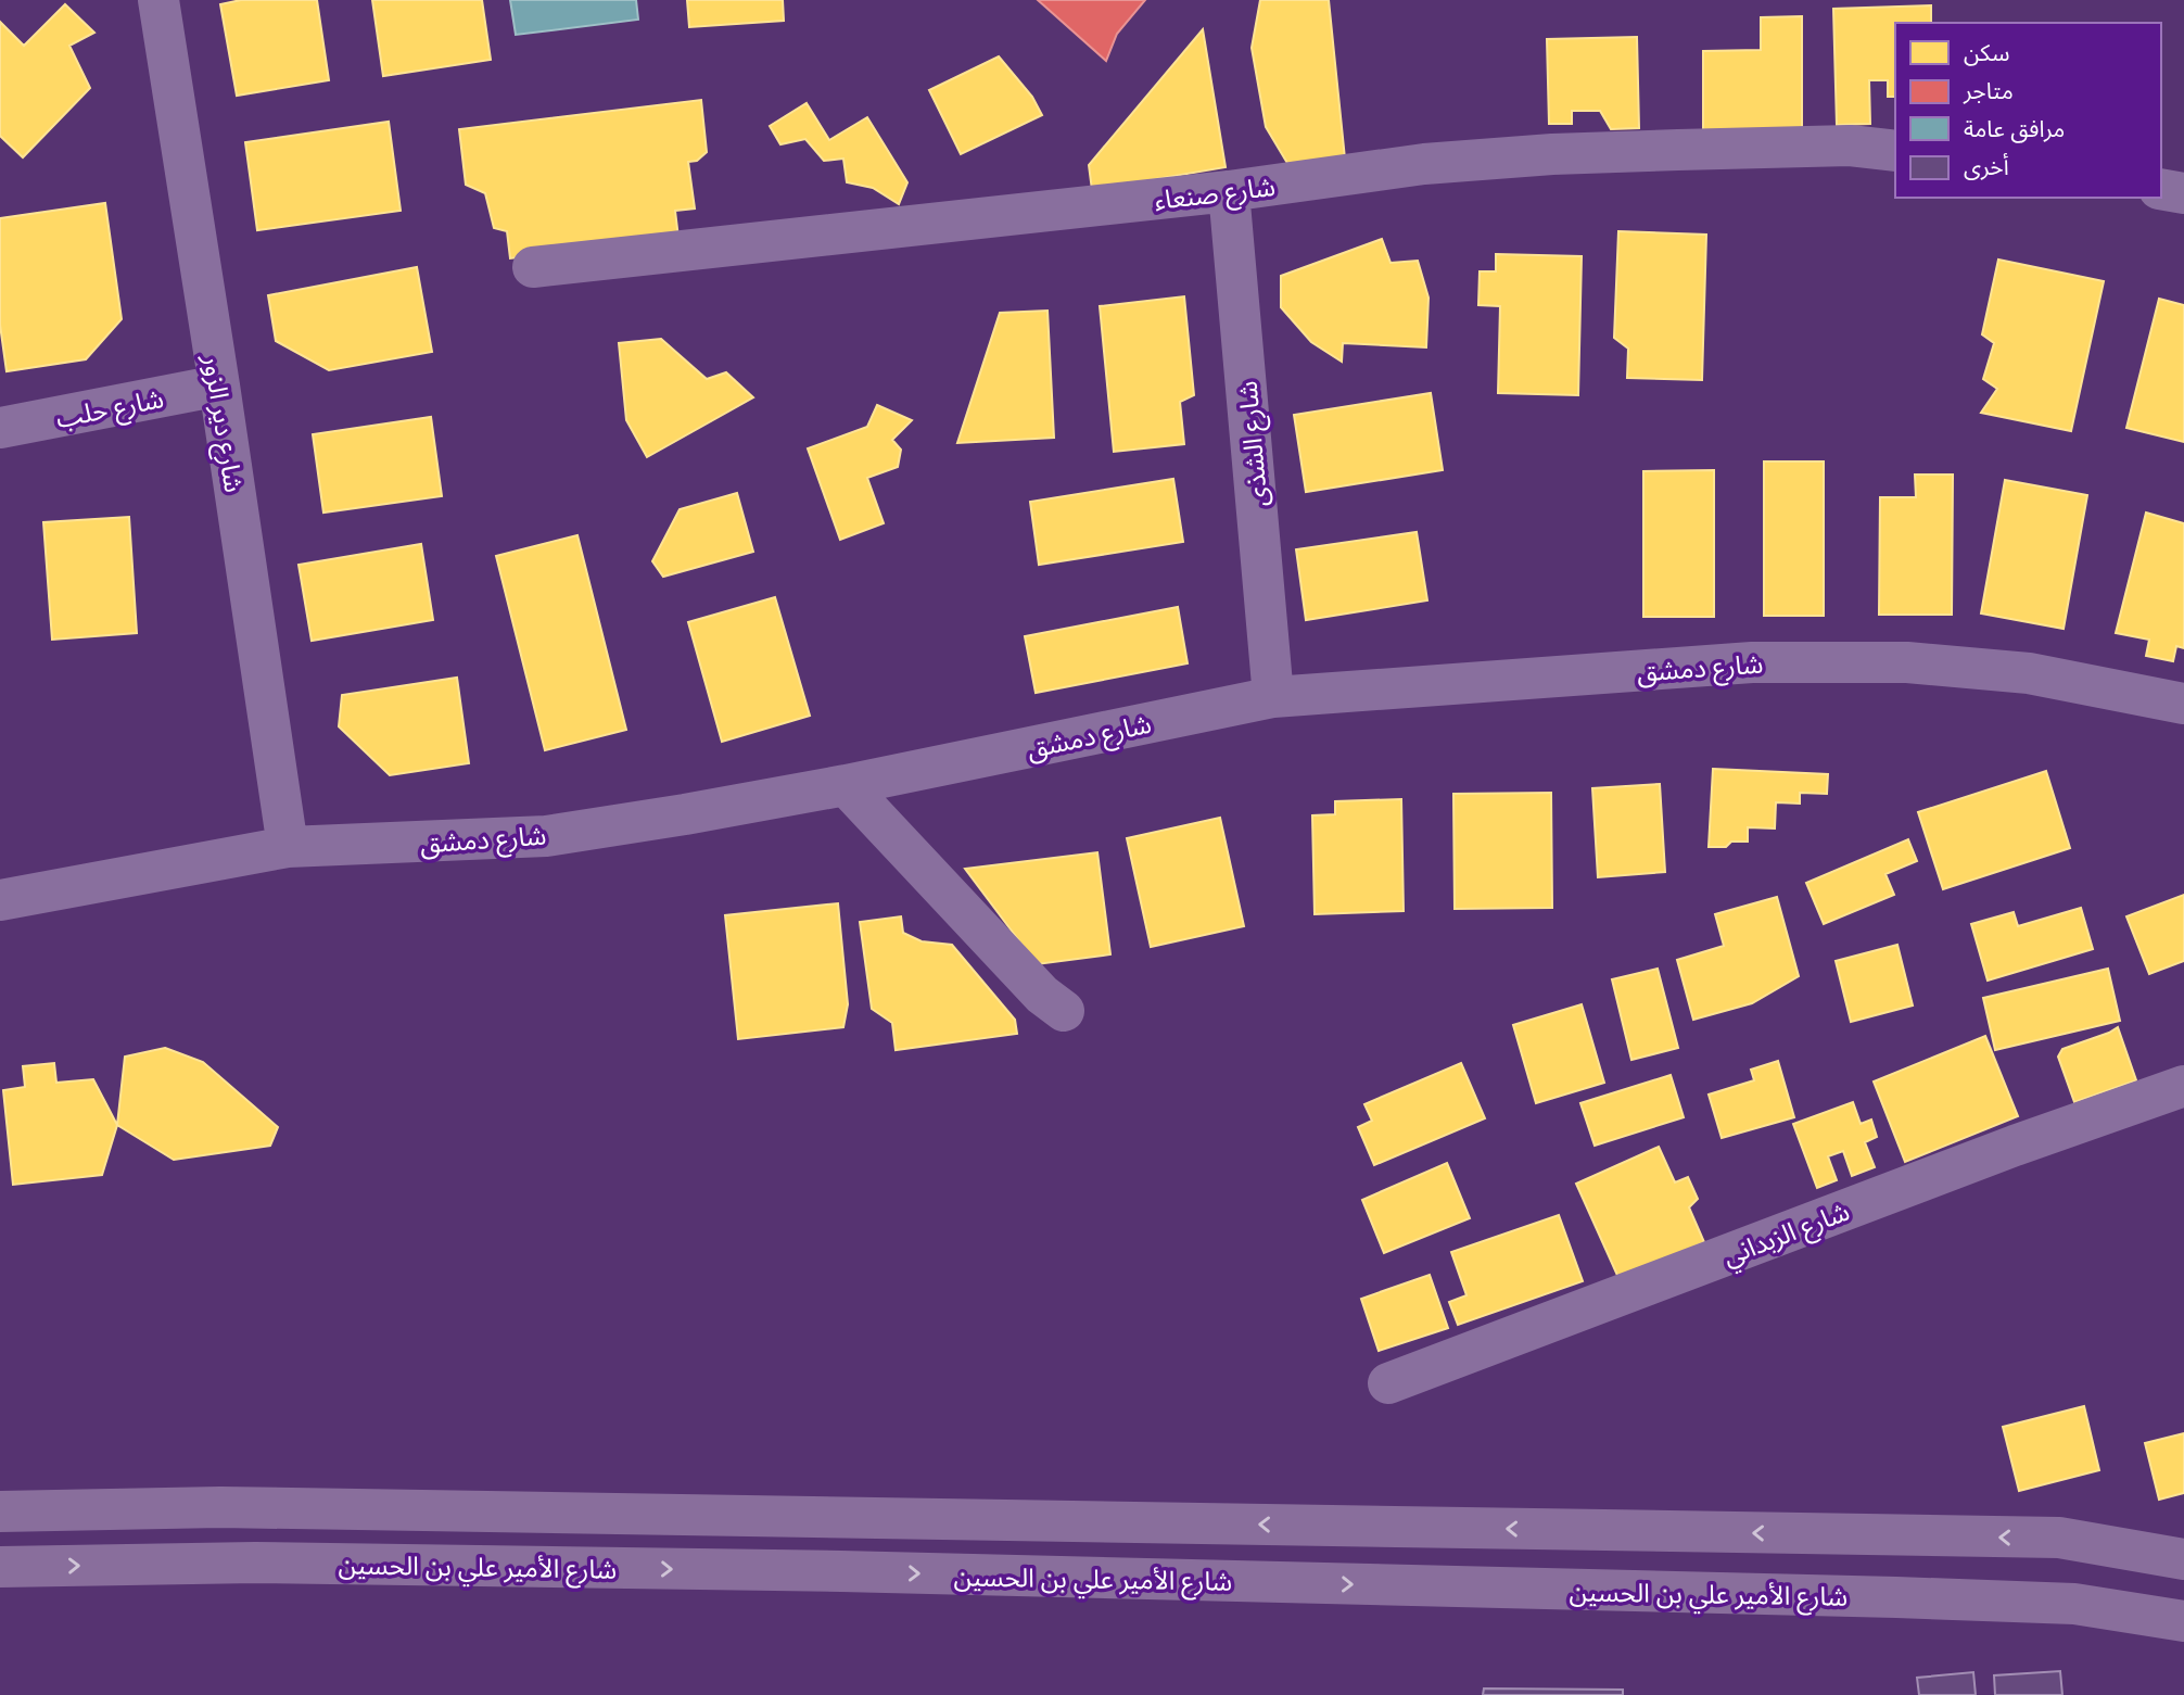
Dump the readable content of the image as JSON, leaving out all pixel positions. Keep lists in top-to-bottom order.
{
  "streets": {
    "main road": ["شارع الأمير علي بن الحسين"],
    "street": [
      "شارع صنعاء",
      "شارع حلب",
      "شارع دير الزور",
      "شارع الشذى",
      "شارع دمشق",
      "شارع الزبداني"
    ]
  },
  "crossings": [
    ["شارع صنعاء", "شارع الشذى"],
    ["شارع حلب", "شارع دير الزور"],
    ["شارع دير الزور", "شارع دمشق"],
    ["شارع الشذى", "شارع دمشق"]
  ],
  "legend": [
    "سكن",
    "متاجر",
    "مرافق عامة",
    "أخرى"
  ]
}
